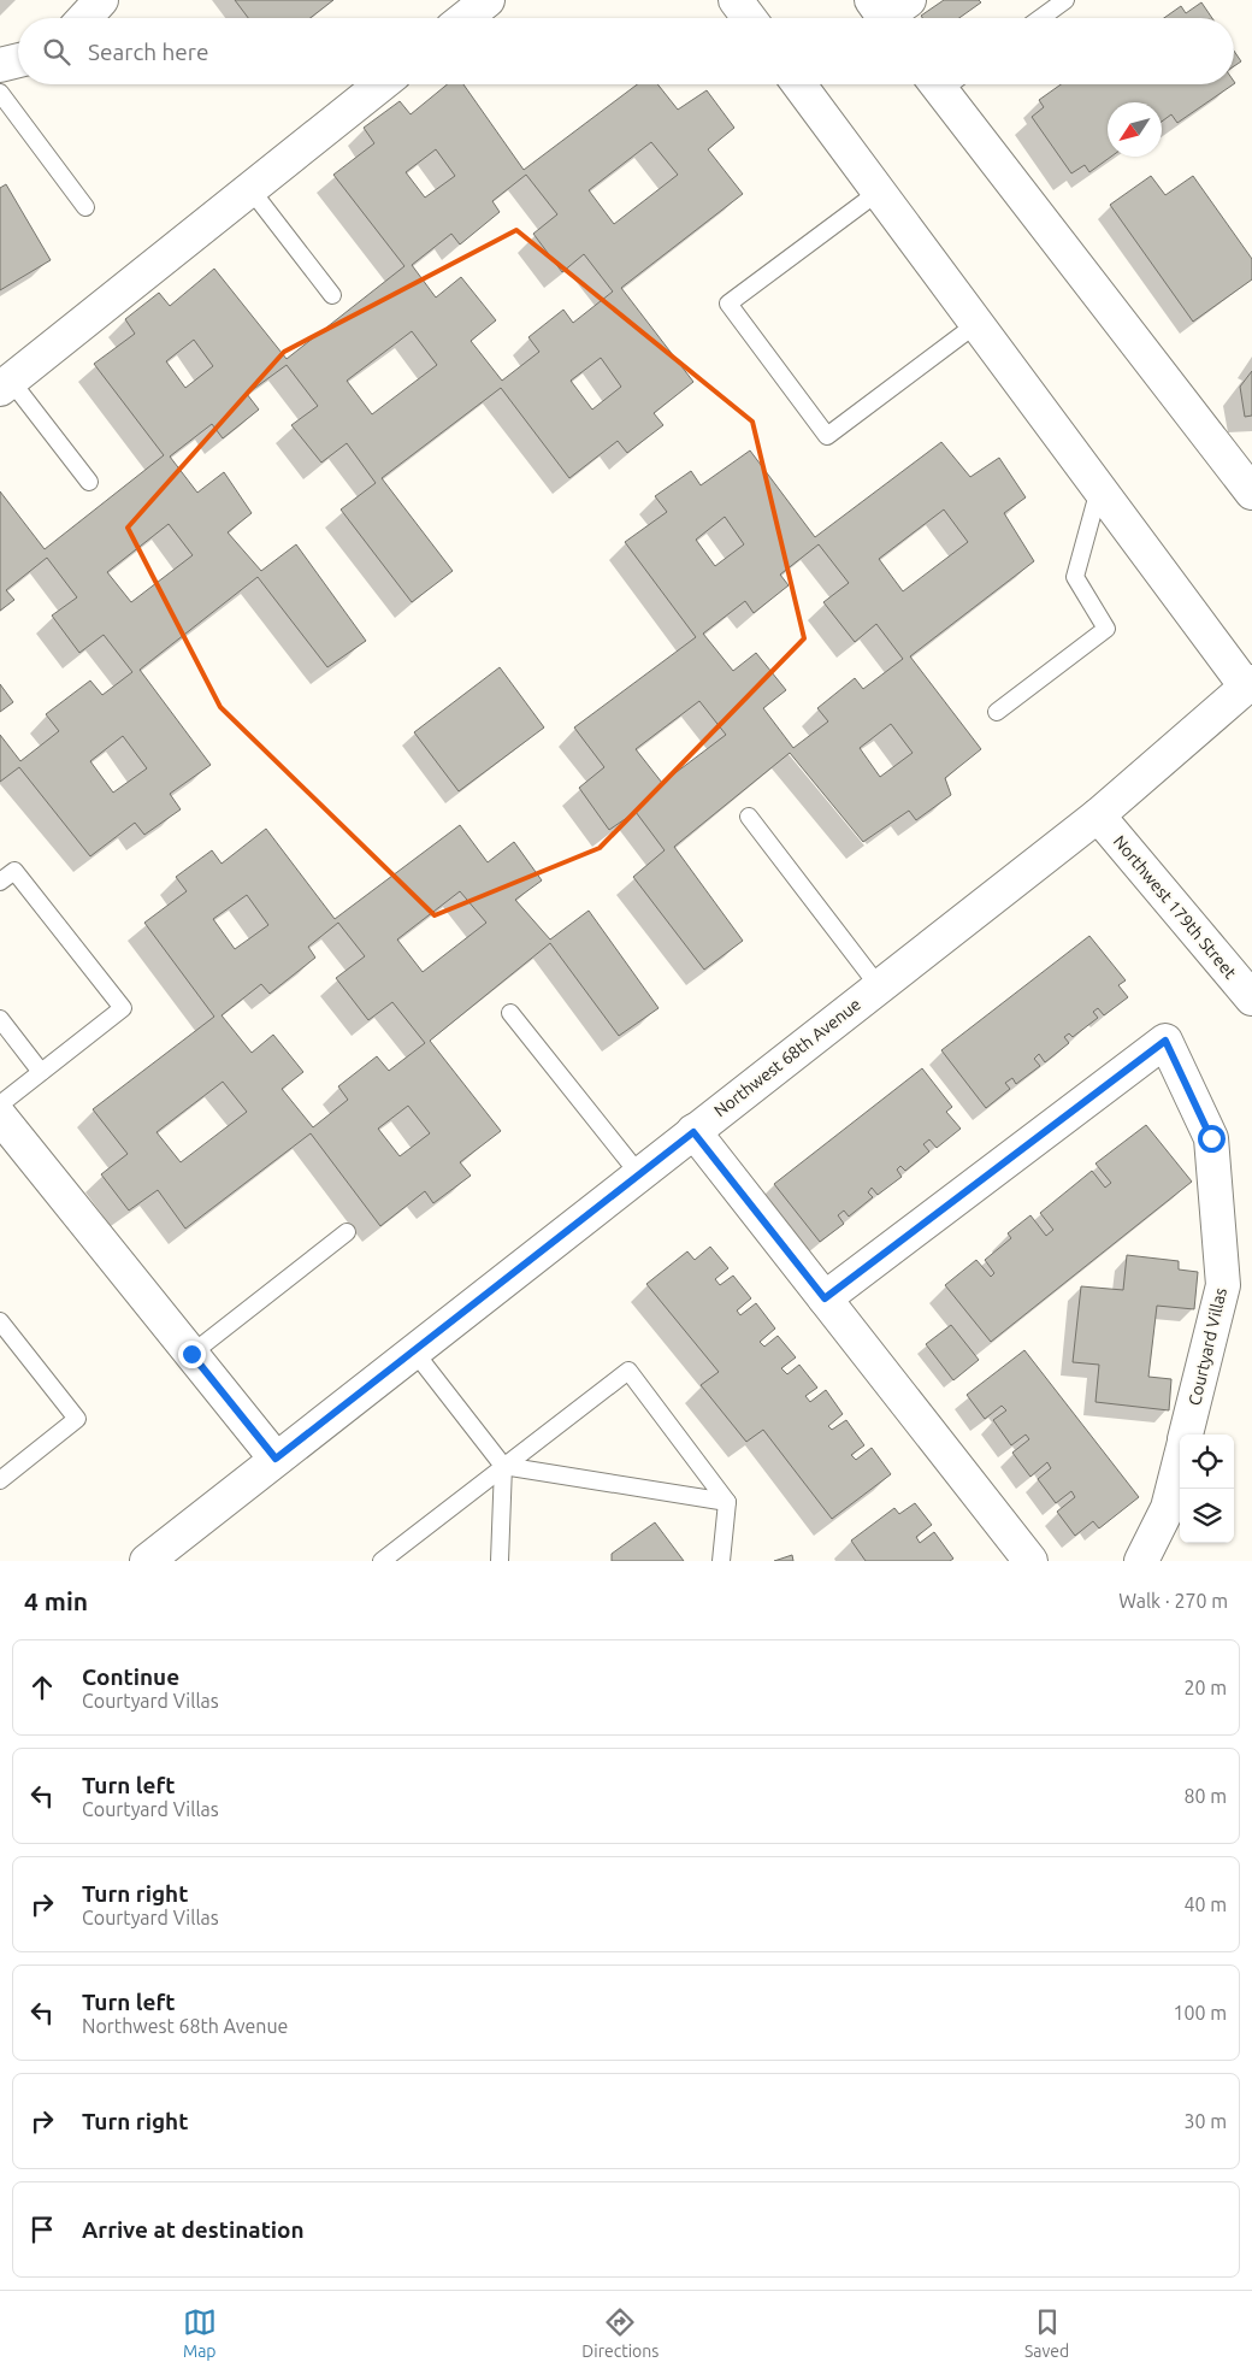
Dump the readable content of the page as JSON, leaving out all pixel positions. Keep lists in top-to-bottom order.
{
  "streets": {
    "street": ["Northwest 179th Street", "Northwest 68th Avenue", "Courtyard Villas"]
  },
  "crossings": [
    ["Northwest 179th Street", "Northwest 68th Avenue"]
  ],
  "north": "bottom left",
  "page": {
    "search": "Search here",
    "heading": ["4 min", "Walk · 270 m"],
    "list": [
      ["Continue", "Courtyard Villas", "20 m"],
      ["Turn left", "Courtyard Villas", "80 m"],
      ["Turn right", "Courtyard Villas", "40 m"],
      ["Turn left", "Northwest 68th Avenue", "100 m"],
      ["Turn right", "30 m"],
      "Arrive at destination"
    ],
    "nav": ["Map", "Directions", "Saved"]
  }
}
